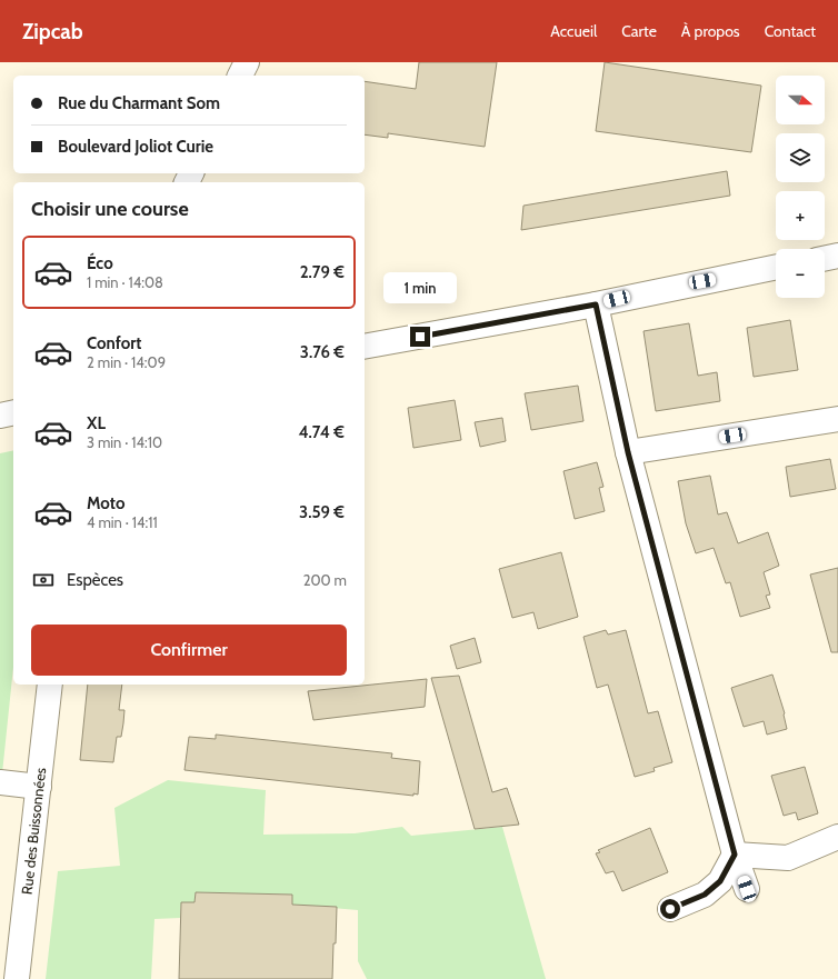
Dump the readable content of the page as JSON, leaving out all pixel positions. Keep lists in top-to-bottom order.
{
  "streets": {
    "street": ["Rue des Buissonnées"]
  },
  "north": "right",
  "page": {
    "header": "Zipcab",
    "nav": [
      "Accueil",
      "Carte",
      "À propos",
      "Contact"
    ],
    "map_buttons": ["+", "−"],
    "banner": ["Rue du Charmant Som", "Boulevard Joliot Curie"],
    "heading": "Choisir une course",
    "list": [
      {
        "name": "Éco",
        "note": "1 min · 14:08",
        "value": "2.79 €"
      },
      {
        "name": "Confort",
        "note": "2 min · 14:09",
        "value": "3.76 €"
      },
      {
        "name": "XL",
        "note": "3 min · 14:10",
        "value": "4.74 €"
      },
      {
        "name": "Moto",
        "note": "4 min · 14:11",
        "value": "3.59 €"
      }
    ],
    "bubble": "1 min",
    "pay": ["Espèces", "200 m"],
    "buttons": "Confirmer"
  }
}
